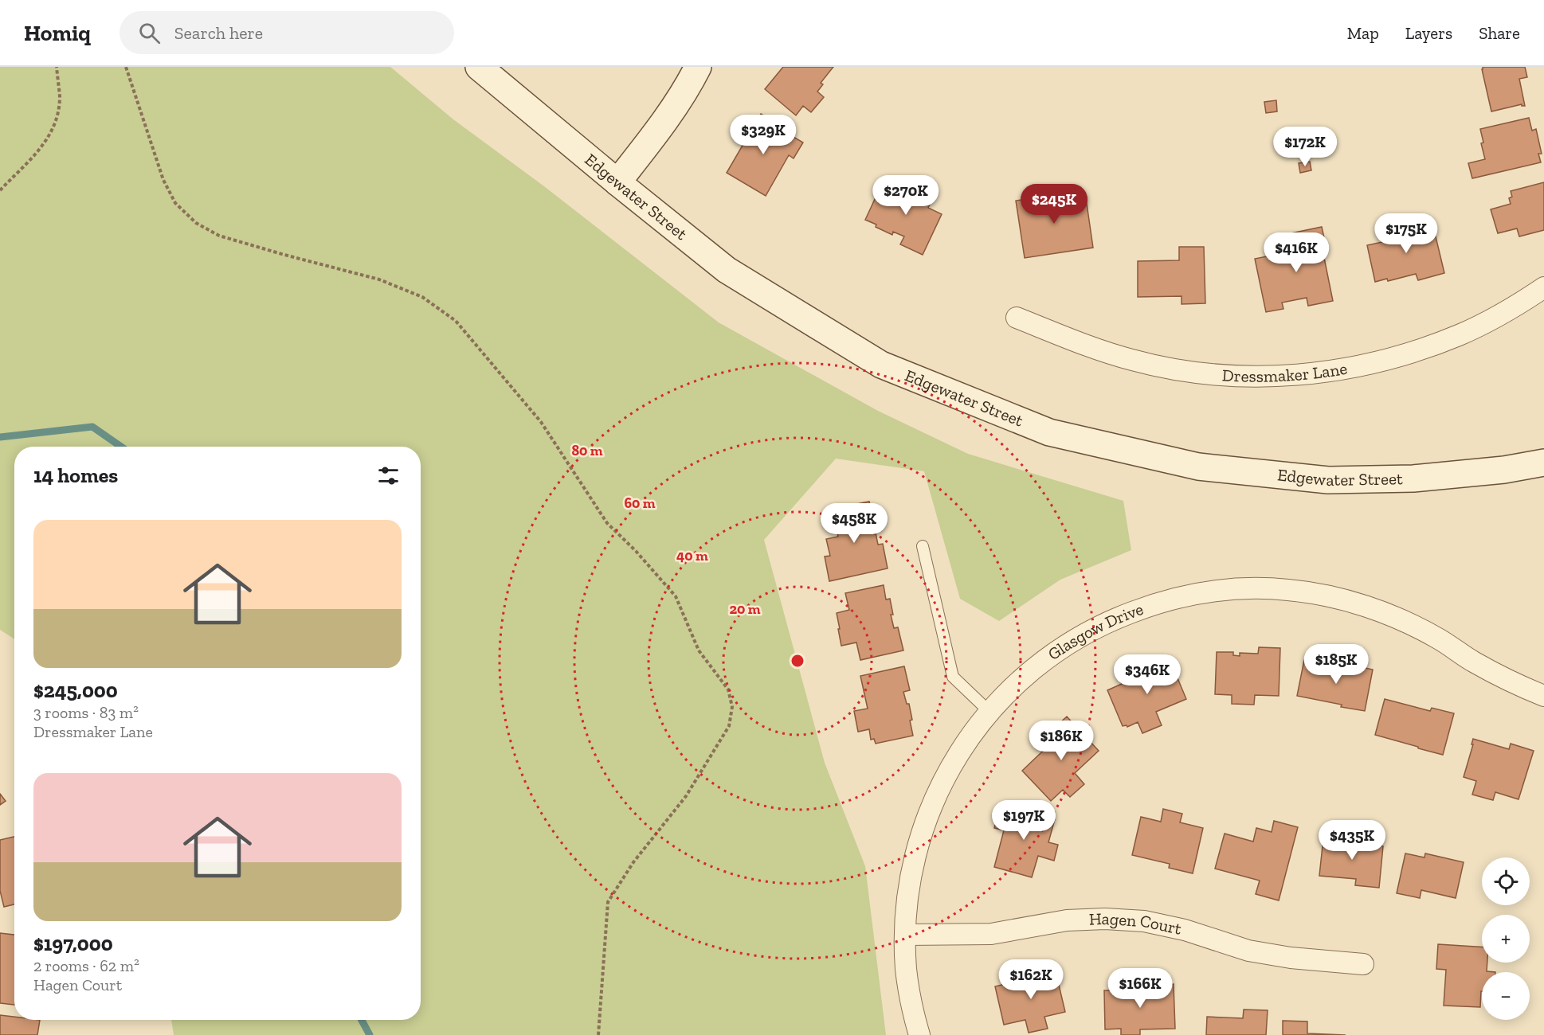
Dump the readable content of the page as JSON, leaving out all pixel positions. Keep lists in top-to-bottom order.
{
  "streets": {
    "street": [
      "Edgewater Street",
      "Dressmaker Lane",
      "Glasgow Drive",
      "Hagen Court"
    ]
  },
  "crossings": [
    ["Glasgow Drive", "Hagen Court"]
  ],
  "page": {
    "header": "Homiq",
    "search": "Search here",
    "nav": ["Map", "Layers", "Share"],
    "price": [
      "$329K",
      "$172K",
      "$270K",
      "$245K",
      "$175K",
      "$416K",
      "$458K",
      "$185K",
      "$346K",
      "$186K",
      "$197K",
      "$435K",
      "$162K",
      "$166K"
    ],
    "heading": "14 homes",
    "list": [
      {
        "name": "$245,000",
        "note": "3 rooms · 83 m² · Dressmaker Lane"
      },
      {
        "name": "$197,000",
        "note": "2 rooms · 62 m² · Hagen Court"
      }
    ],
    "map_buttons": ["+", "−"]
  },
  "rings": [
    "80 m",
    "60 m",
    "40 m",
    "20 m"
  ]
}
